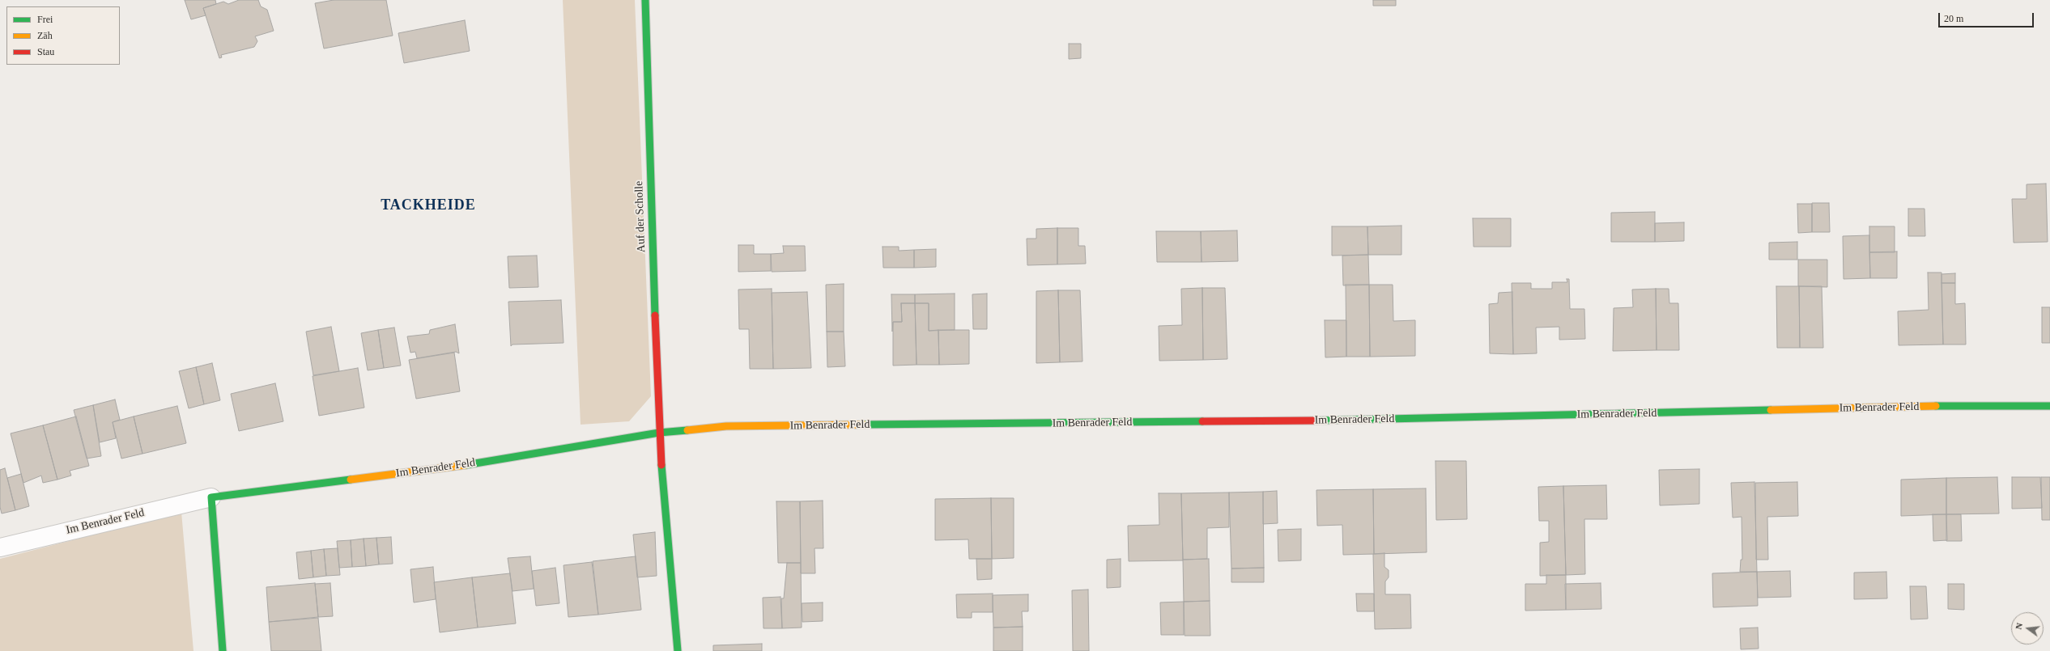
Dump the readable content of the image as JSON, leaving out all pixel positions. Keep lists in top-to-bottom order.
{
  "streets": {
    "street": ["Auf der Scholle", "Im Benrader Feld"]
  },
  "crossings": [
    ["Auf der Scholle", "Im Benrader Feld"]
  ],
  "districts": ["TACKHEIDE"],
  "legend": ["Frei", "Zäh", "Stau"],
  "scale_bar": "20 m",
  "north": "left"
}
